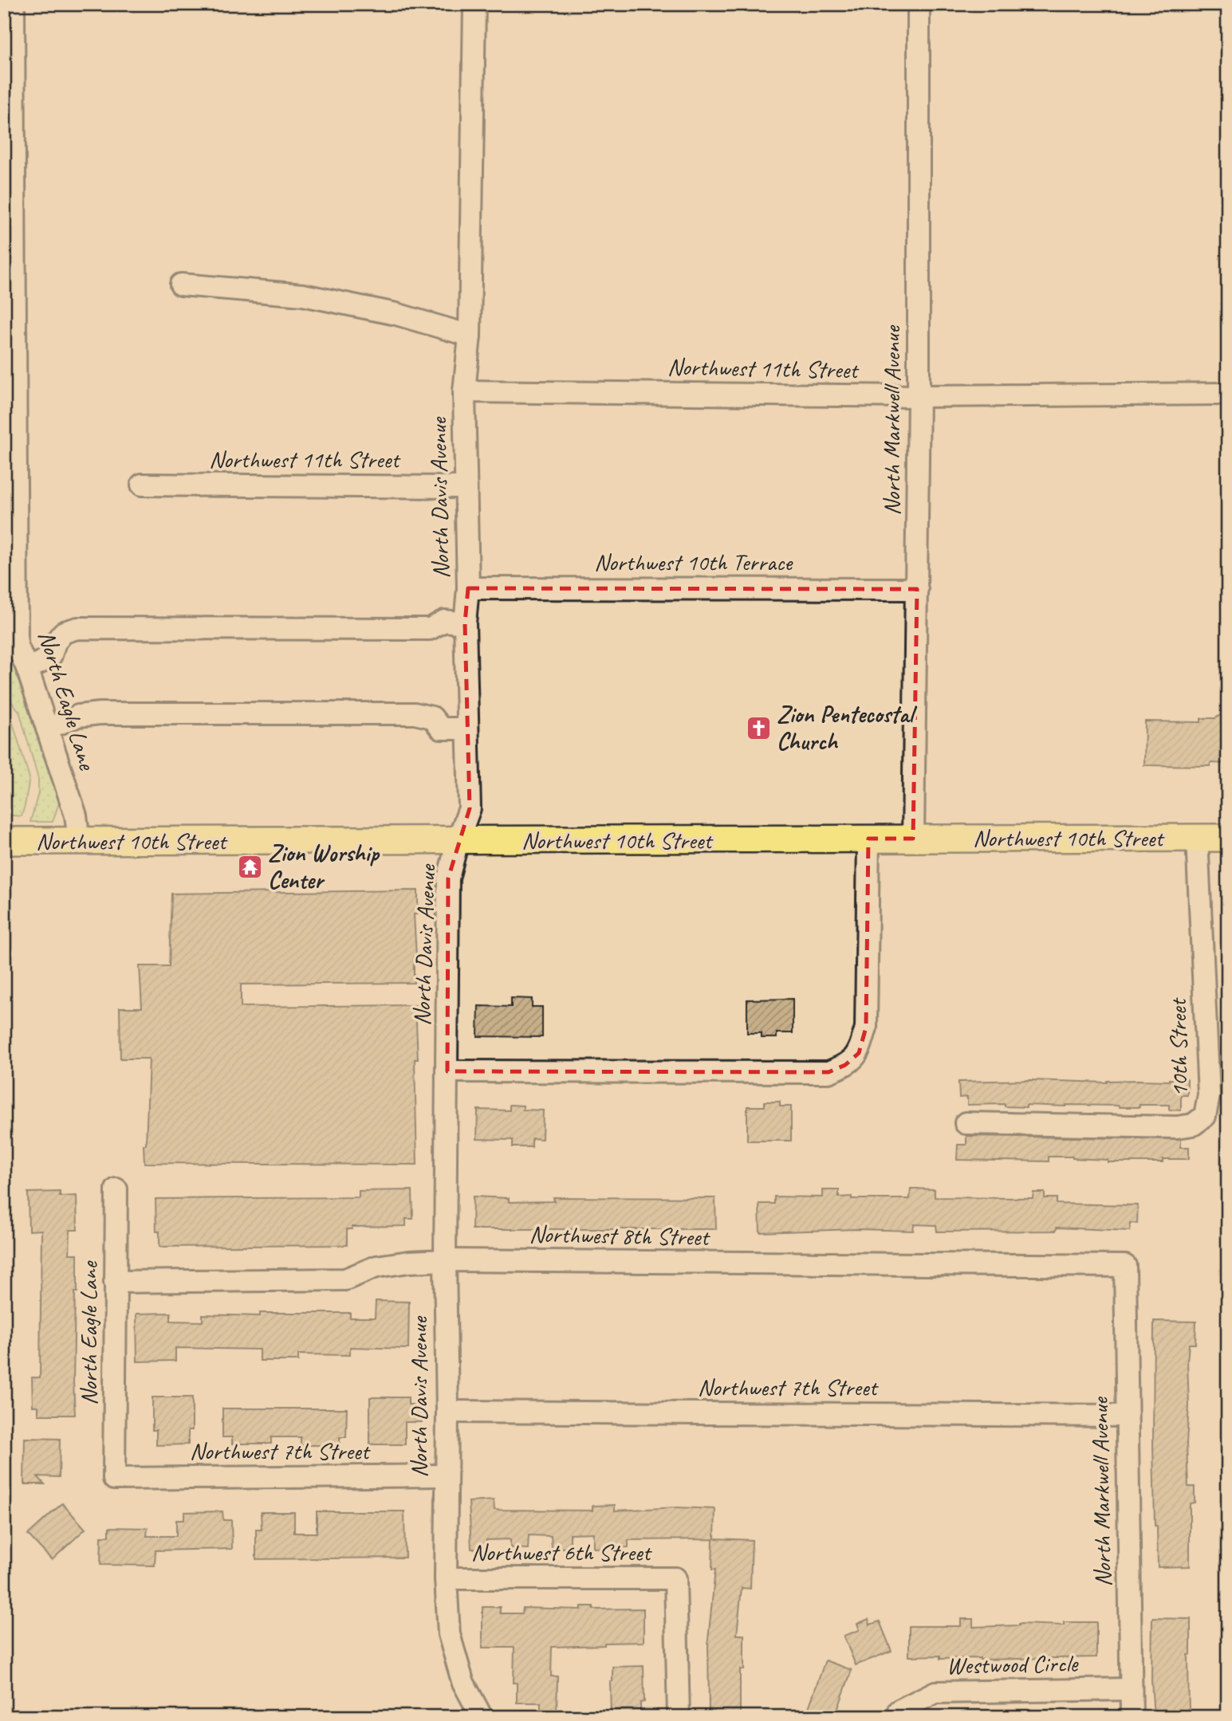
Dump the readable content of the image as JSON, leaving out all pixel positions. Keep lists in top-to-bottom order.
{
  "streets": {
    "main road": ["Northwest 10th Street"],
    "street": [
      "Northwest 11th Street",
      "North Markwell Avenue",
      "North Davis Avenue",
      "Northwest 10th Terrace",
      "North Eagle Lane",
      "10th Street",
      "Northwest 8th Street",
      "Northwest 7th Street",
      "Northwest 6th Street",
      "Westwood Circle"
    ]
  },
  "crossings": [
    ["Northwest 11th Street", "North Markwell Avenue"],
    ["Northwest 11th Street", "North Davis Avenue"],
    ["North Markwell Avenue", "Northwest 10th Terrace"],
    ["North Markwell Avenue", "Northwest 10th Street"],
    ["North Markwell Avenue", "Northwest 8th Street"],
    ["North Markwell Avenue", "Northwest 7th Street"],
    ["North Markwell Avenue", "Westwood Circle"],
    ["North Davis Avenue", "Northwest 10th Terrace"],
    ["North Davis Avenue", "Northwest 10th Street"],
    ["North Davis Avenue", "Northwest 8th Street"],
    ["North Davis Avenue", "Northwest 7th Street"],
    ["North Davis Avenue", "Northwest 6th Street"],
    ["North Eagle Lane", "Northwest 10th Street"],
    ["North Eagle Lane", "Northwest 8th Street"],
    ["North Eagle Lane", "Northwest 7th Street"],
    ["Northwest 10th Street", "10th Street"]
  ],
  "places": {
    "church": ["Zion Pentecostal Church"],
    "temple": ["Zion Worship Center"]
  }
}
